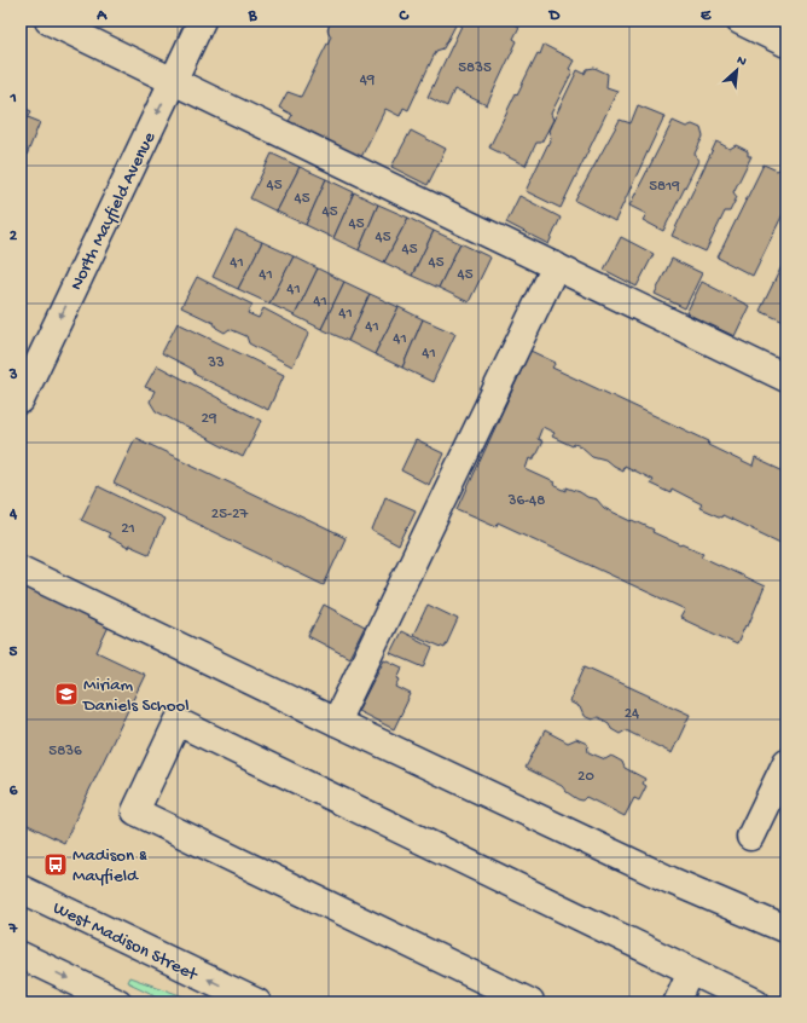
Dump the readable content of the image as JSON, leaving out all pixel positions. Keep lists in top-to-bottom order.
{
  "streets": {
    "street": ["North Mayfield Avenue", "West Madison Street"]
  },
  "one_way": ["North Mayfield Avenue"],
  "places": {
    "school or university": ["Miriam Daniels School"],
    "bus stop": ["Madison & Mayfield"]
  },
  "house_numbers": [
    "5835",
    "49",
    "45",
    "5819",
    "45",
    "45",
    "45",
    "45",
    "45",
    "41",
    "45",
    "41",
    "45",
    "41",
    "41",
    "41",
    "41",
    "41",
    "41",
    "33",
    "29",
    "36-48",
    "25-27",
    "21",
    "24",
    "5836",
    "20"
  ],
  "north": "top right",
  "grid": {
    "columns": [
      "A",
      "B",
      "C",
      "D",
      "E"
    ],
    "rows": [
      "1",
      "2",
      "3",
      "4",
      "5",
      "6",
      "7"
    ]
  }
}
